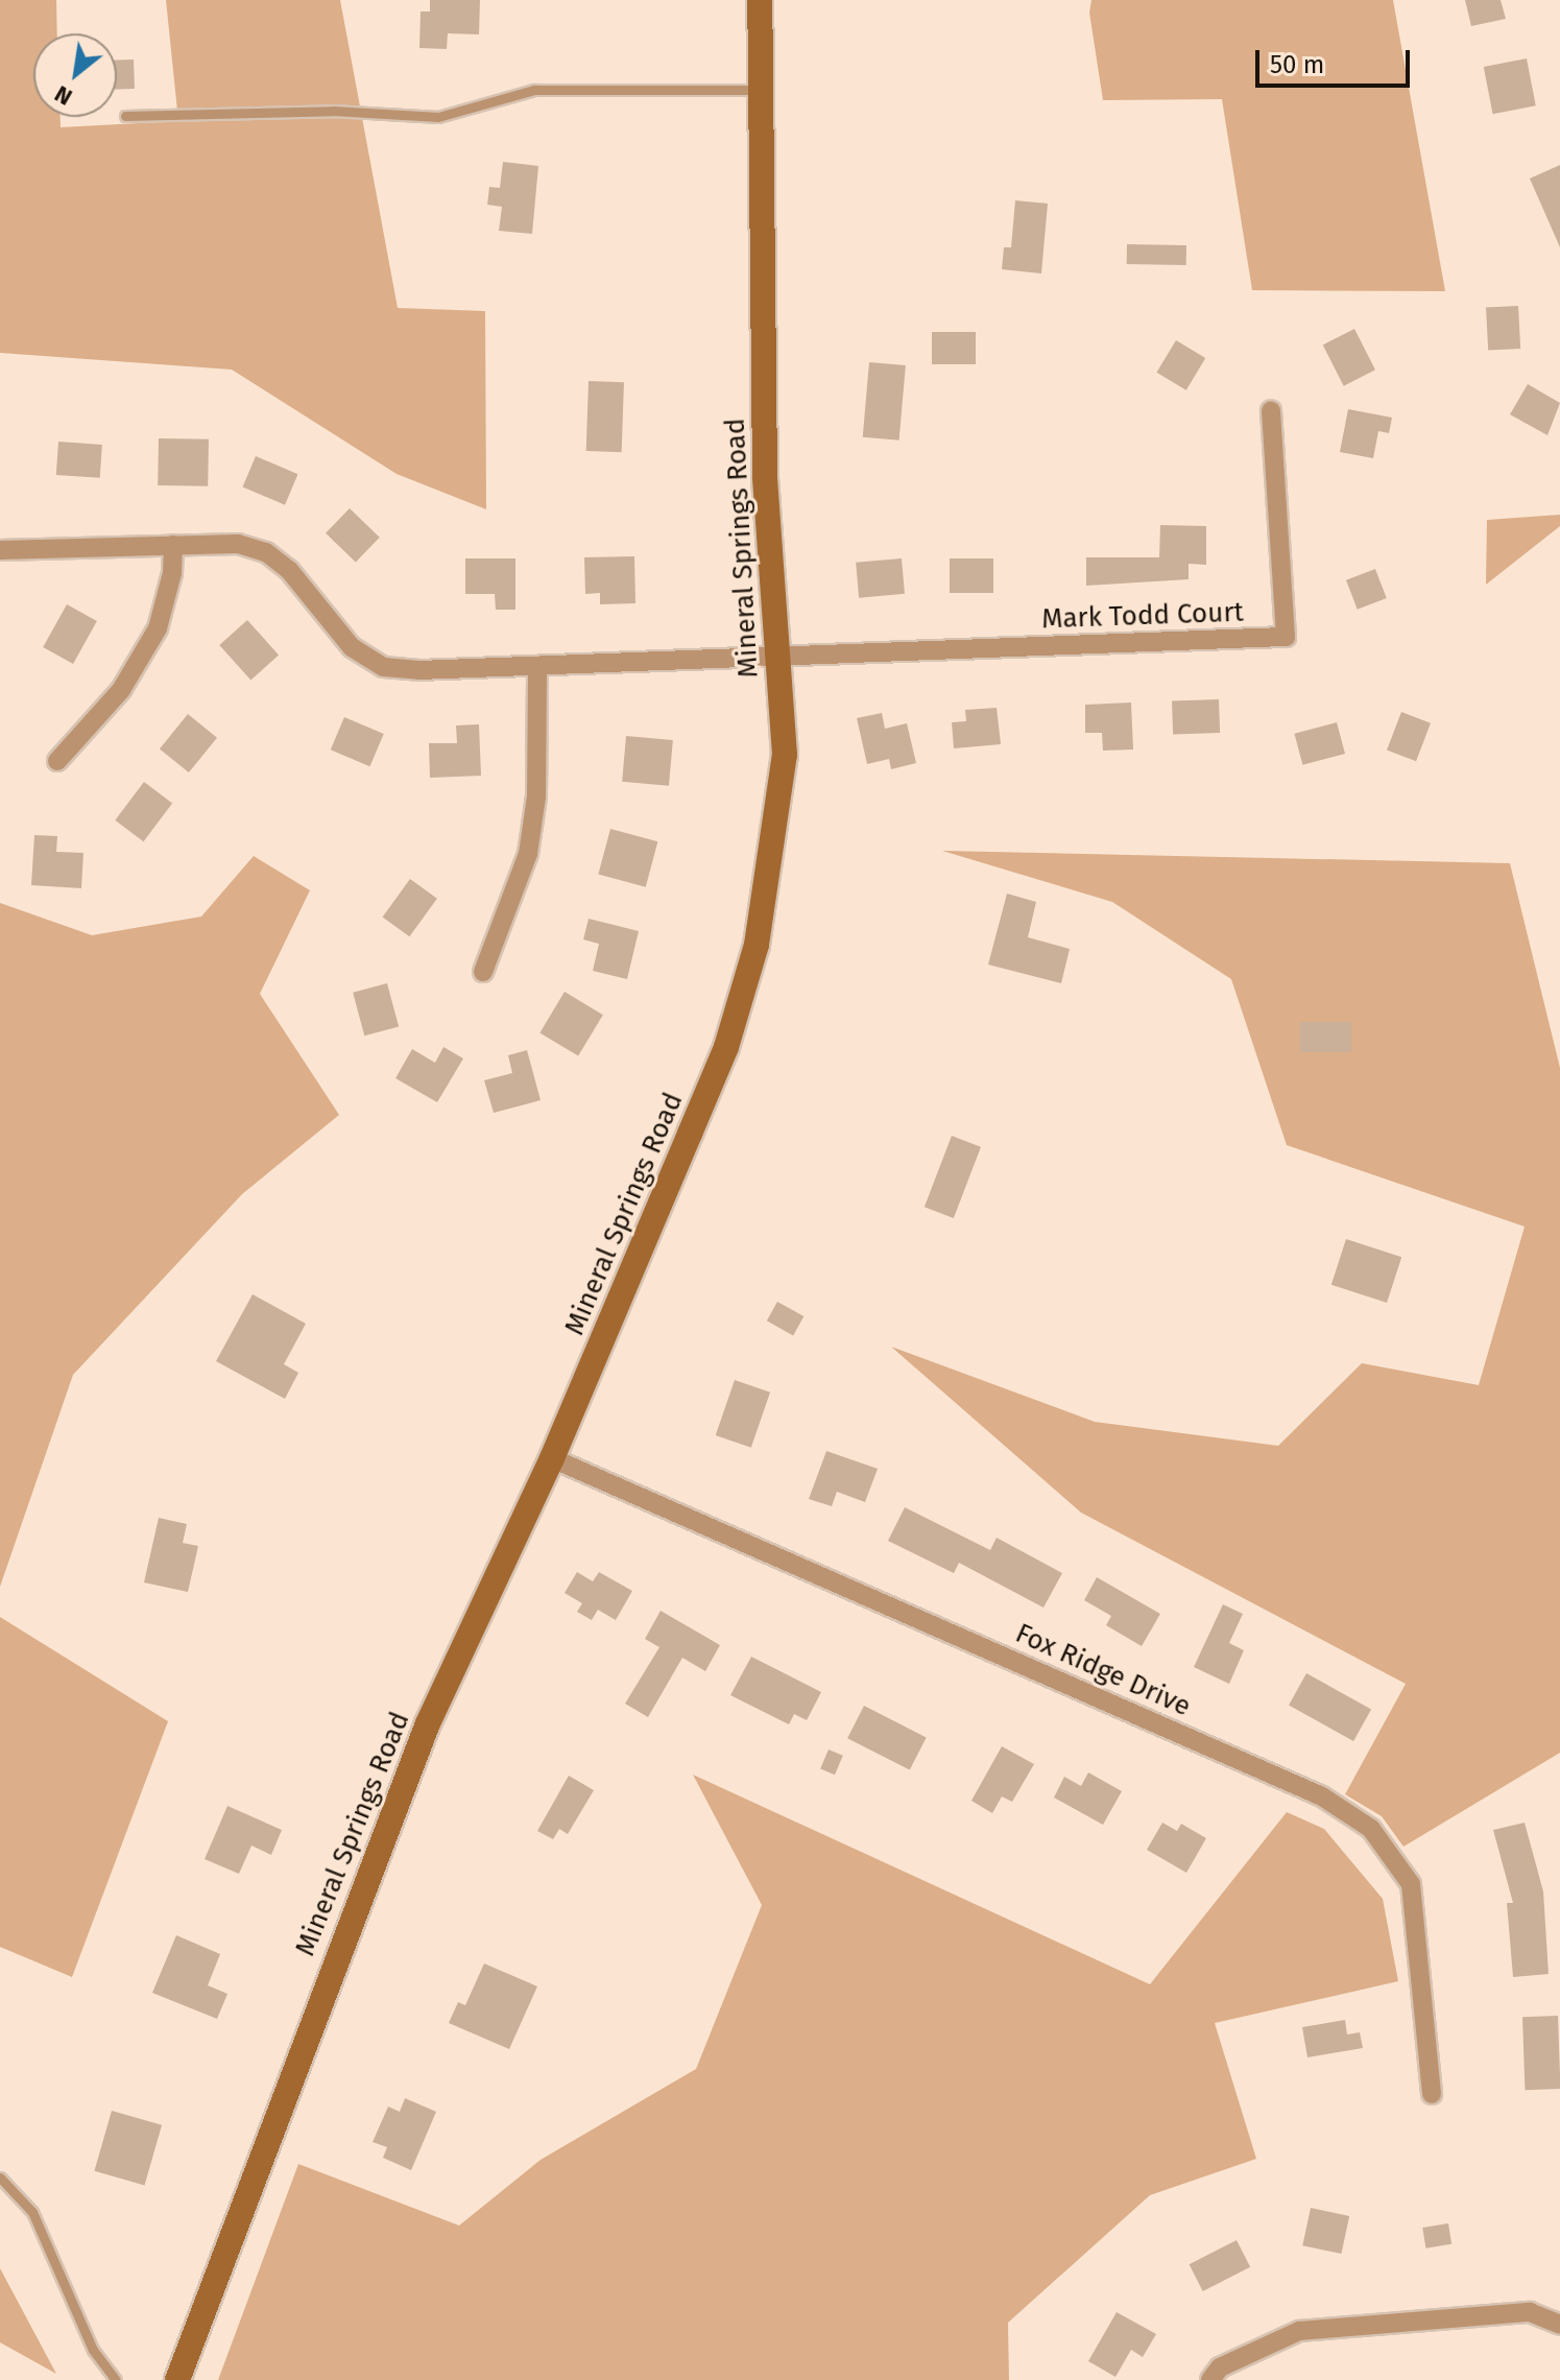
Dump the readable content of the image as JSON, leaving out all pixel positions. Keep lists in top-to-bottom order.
{
  "streets": {
    "street": ["Mineral Springs Road", "Mark Todd Court", "Fox Ridge Drive"]
  },
  "crossings": [
    ["Mineral Springs Road", "Mark Todd Court"],
    ["Mineral Springs Road", "Fox Ridge Drive"]
  ],
  "scale_bar": "50 m",
  "north": "bottom left"
}
